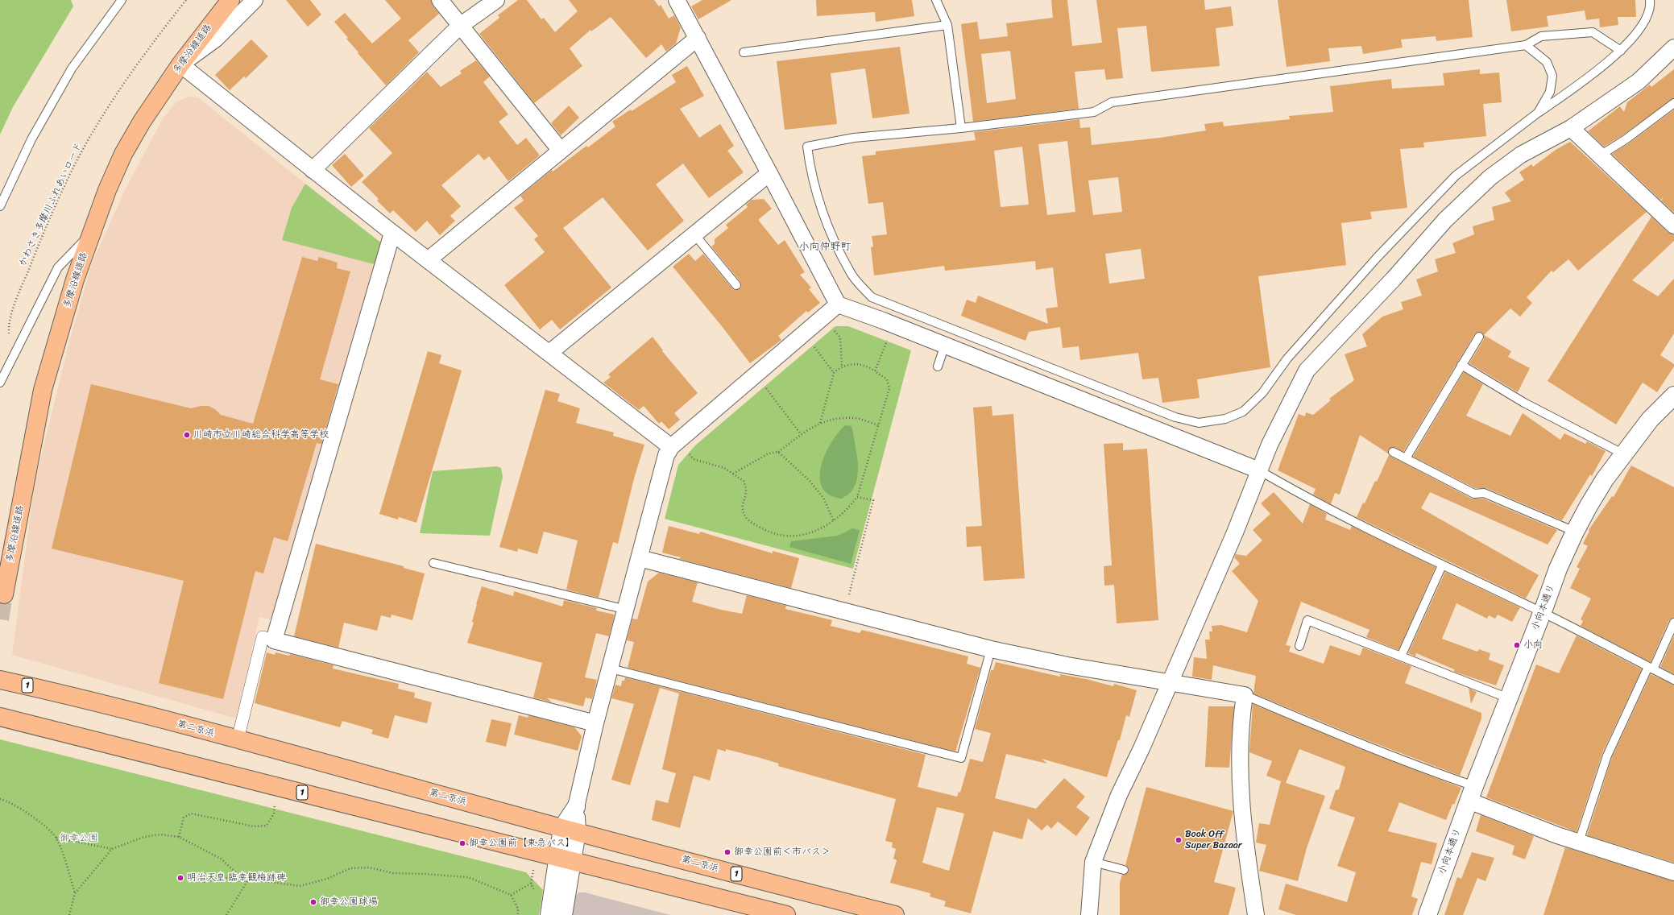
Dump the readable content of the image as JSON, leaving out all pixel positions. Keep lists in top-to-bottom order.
{
  "streets": {
    "main road": ["多摩沿線道路", "1", "第二京浜"],
    "street": ["小向本通り"],
    "path": ["かわさき多摩川ふれあいロード"]
  },
  "districts": ["小向仲野町"],
  "parks": ["御幸公園"],
  "places": [
    "川崎市立川崎総合科学高等学校",
    "小向",
    "Book Off Super Bazaar",
    "御幸公園前【東急バス】",
    "御幸公園前＜市バス＞",
    "明治天皇 臨幸観梅跡碑",
    "御幸公園球場"
  ]
}
